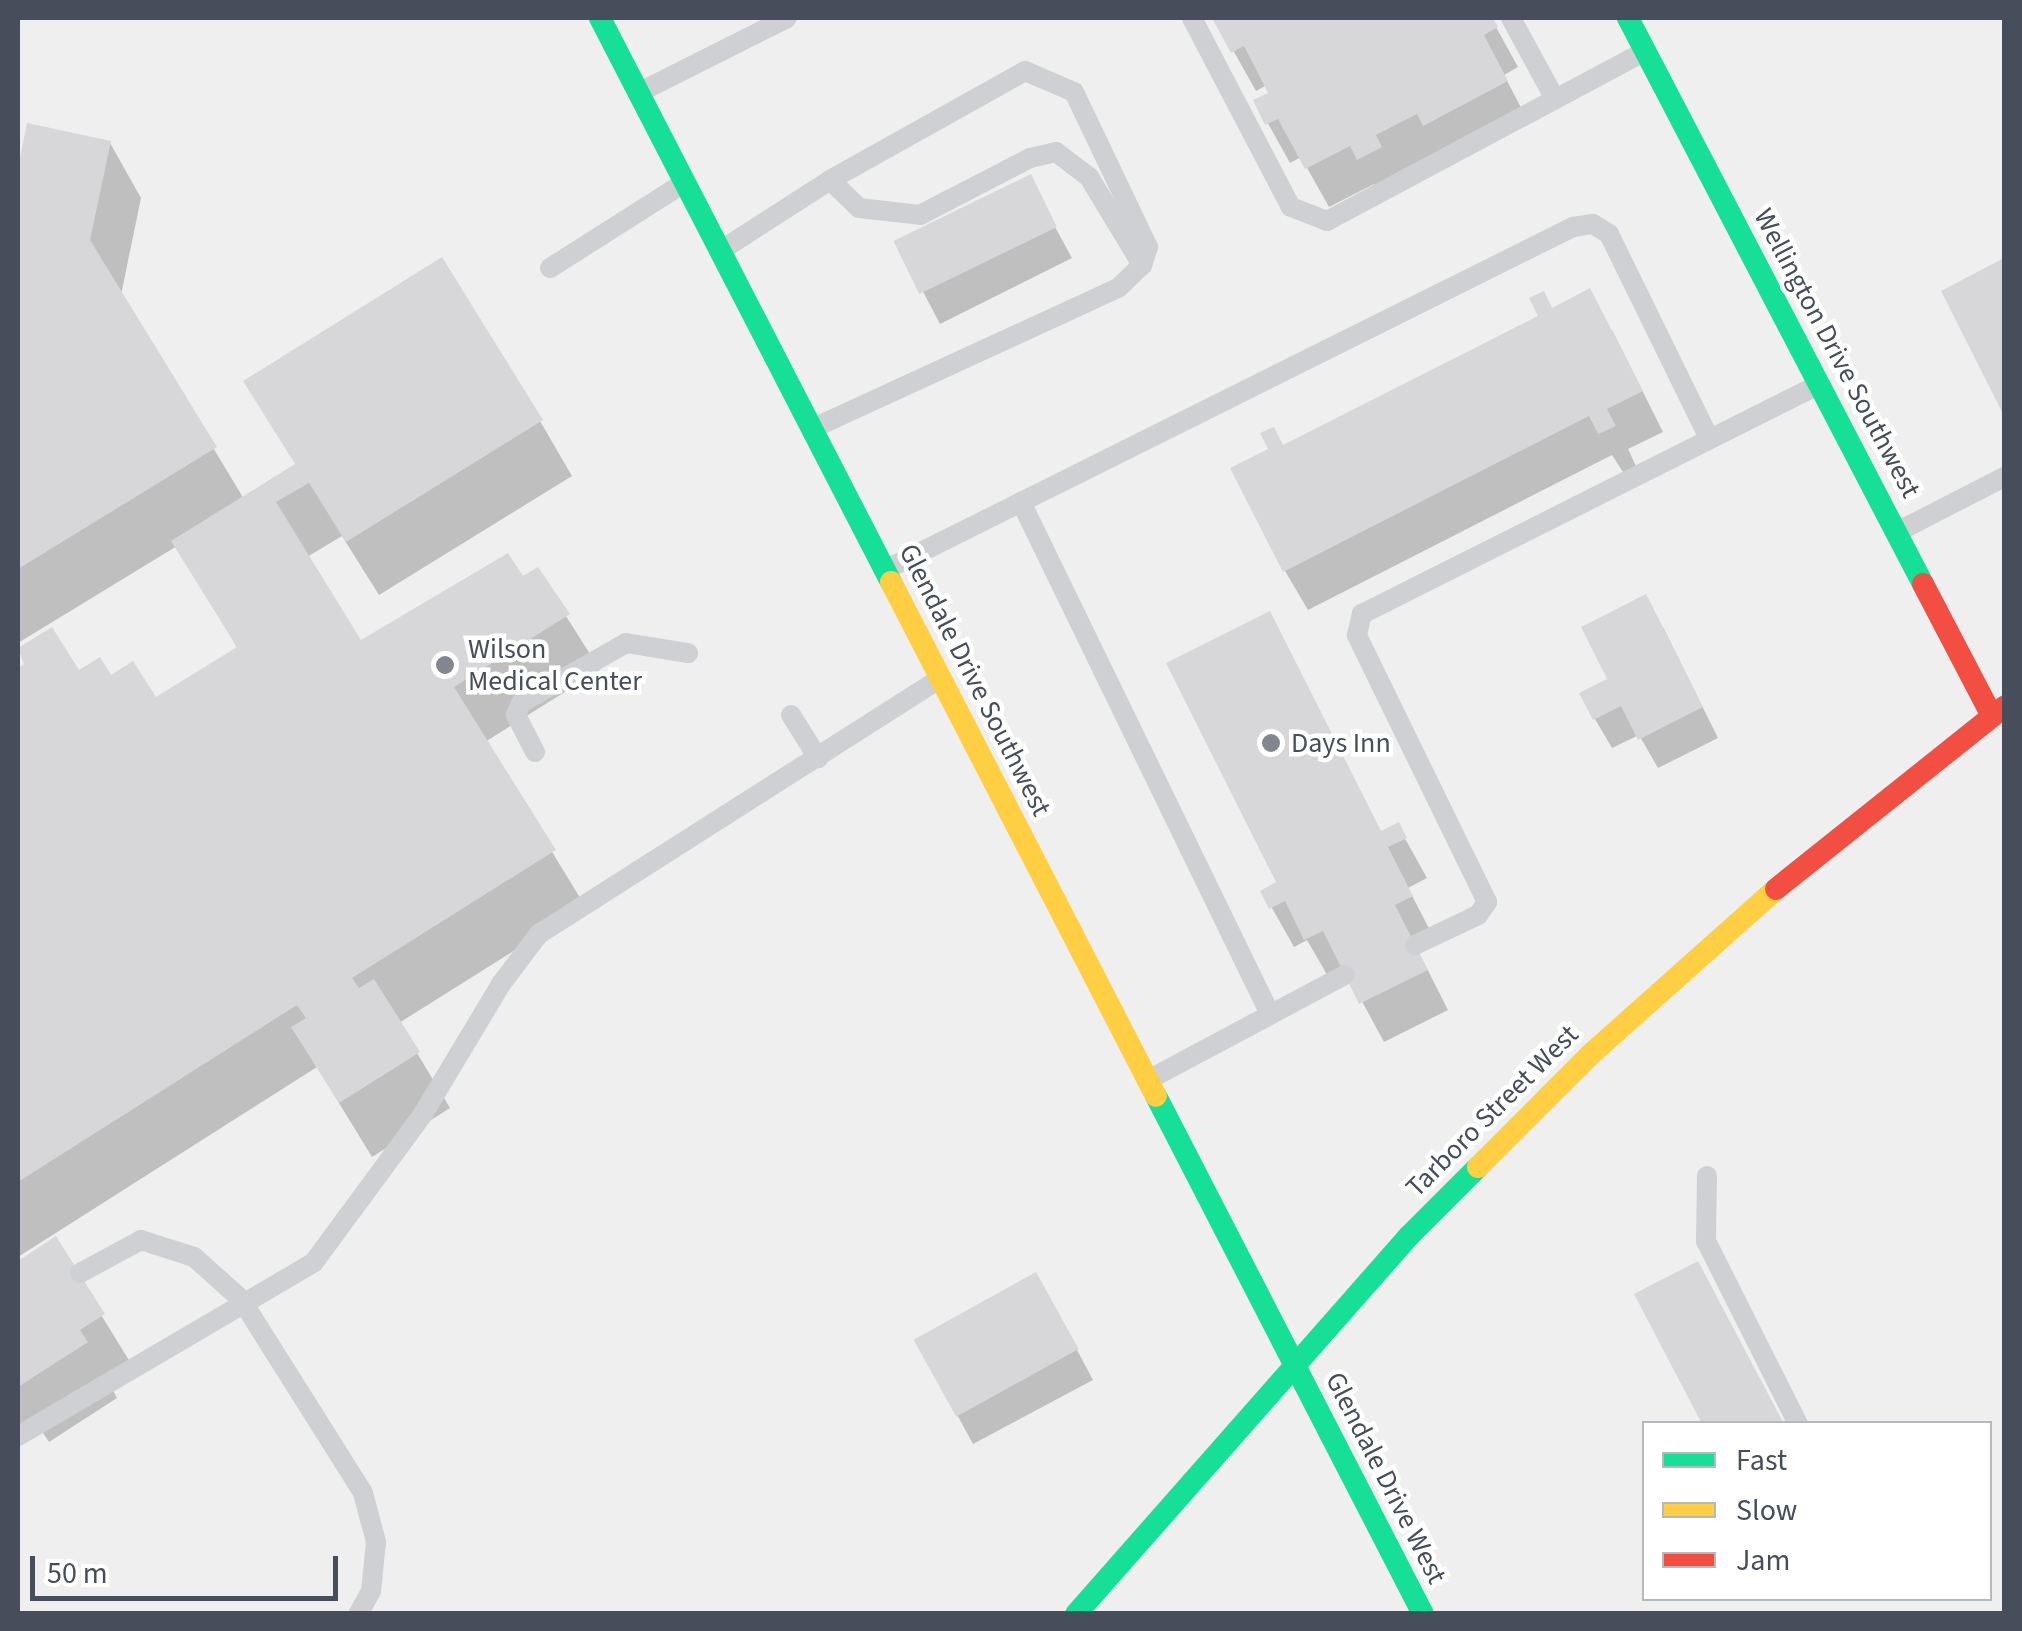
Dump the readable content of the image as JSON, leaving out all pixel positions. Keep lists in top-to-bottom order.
{
  "streets": {
    "street": [
      "Wellington Drive Southwest",
      "Glendale Drive Southwest",
      "Tarboro Street West",
      "Glendale Drive West"
    ]
  },
  "crossings": [
    ["Wellington Drive Southwest", "Tarboro Street West"],
    ["Glendale Drive Southwest", "Tarboro Street West"],
    ["Glendale Drive Southwest", "Glendale Drive West"],
    ["Tarboro Street West", "Glendale Drive West"]
  ],
  "places": ["Wilson Medical Center", "Days Inn"],
  "legend": ["Fast", "Slow", "Jam"],
  "scale_bar": "50 m"
}
